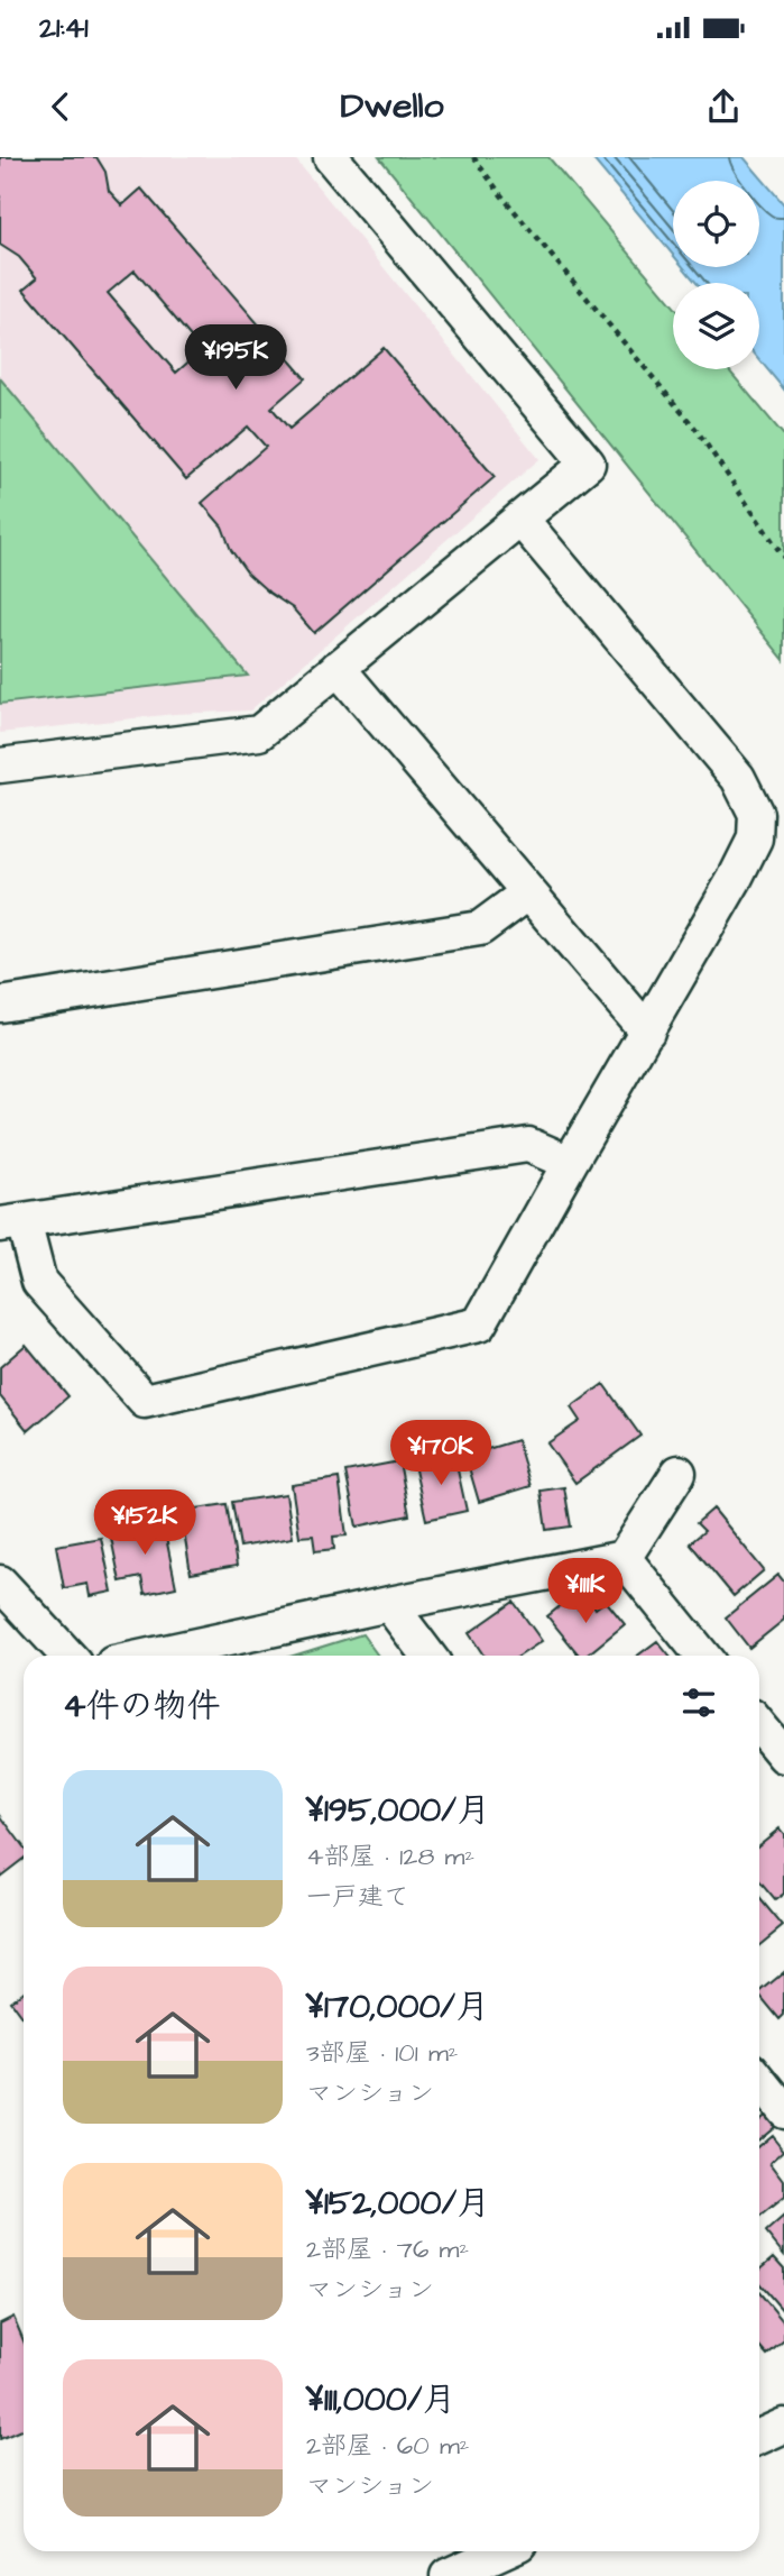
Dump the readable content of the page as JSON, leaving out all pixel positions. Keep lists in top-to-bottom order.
{
  "page": {
    "status": "21:41",
    "header": "Dwello",
    "price": [
      "¥195K",
      "¥170K",
      "¥152K",
      "¥111K"
    ],
    "heading": "4件の物件",
    "list": [
      {
        "name": "¥195,000/月",
        "note": "4部屋 · 128 m² · 一戸建て"
      },
      {
        "name": "¥170,000/月",
        "note": "3部屋 · 101 m² · マンション"
      },
      {
        "name": "¥152,000/月",
        "note": "2部屋 · 76 m² · マンション"
      },
      {
        "name": "¥111,000/月",
        "note": "2部屋 · 60 m² · マンション"
      }
    ]
  }
}
